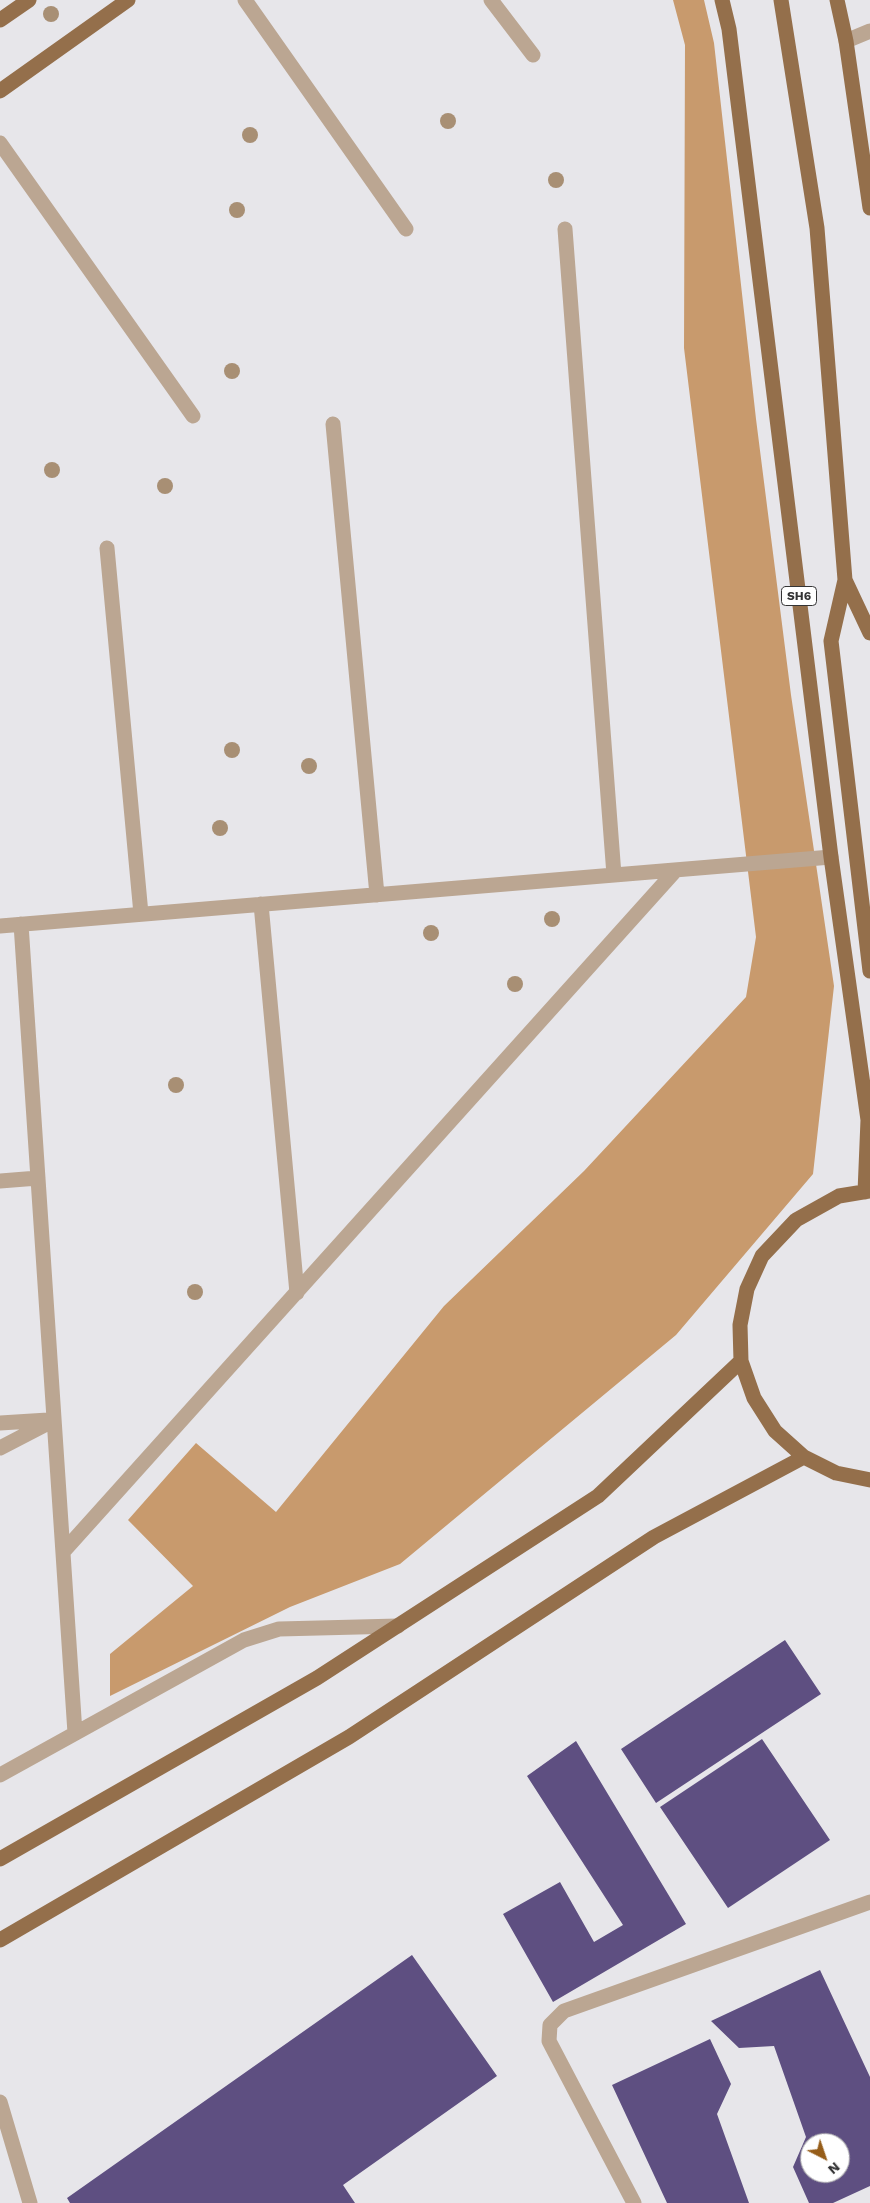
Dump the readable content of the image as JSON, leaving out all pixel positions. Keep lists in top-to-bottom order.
{
  "streets": {
    "main road": ["SH6"]
  },
  "north": "bottom right"
}
